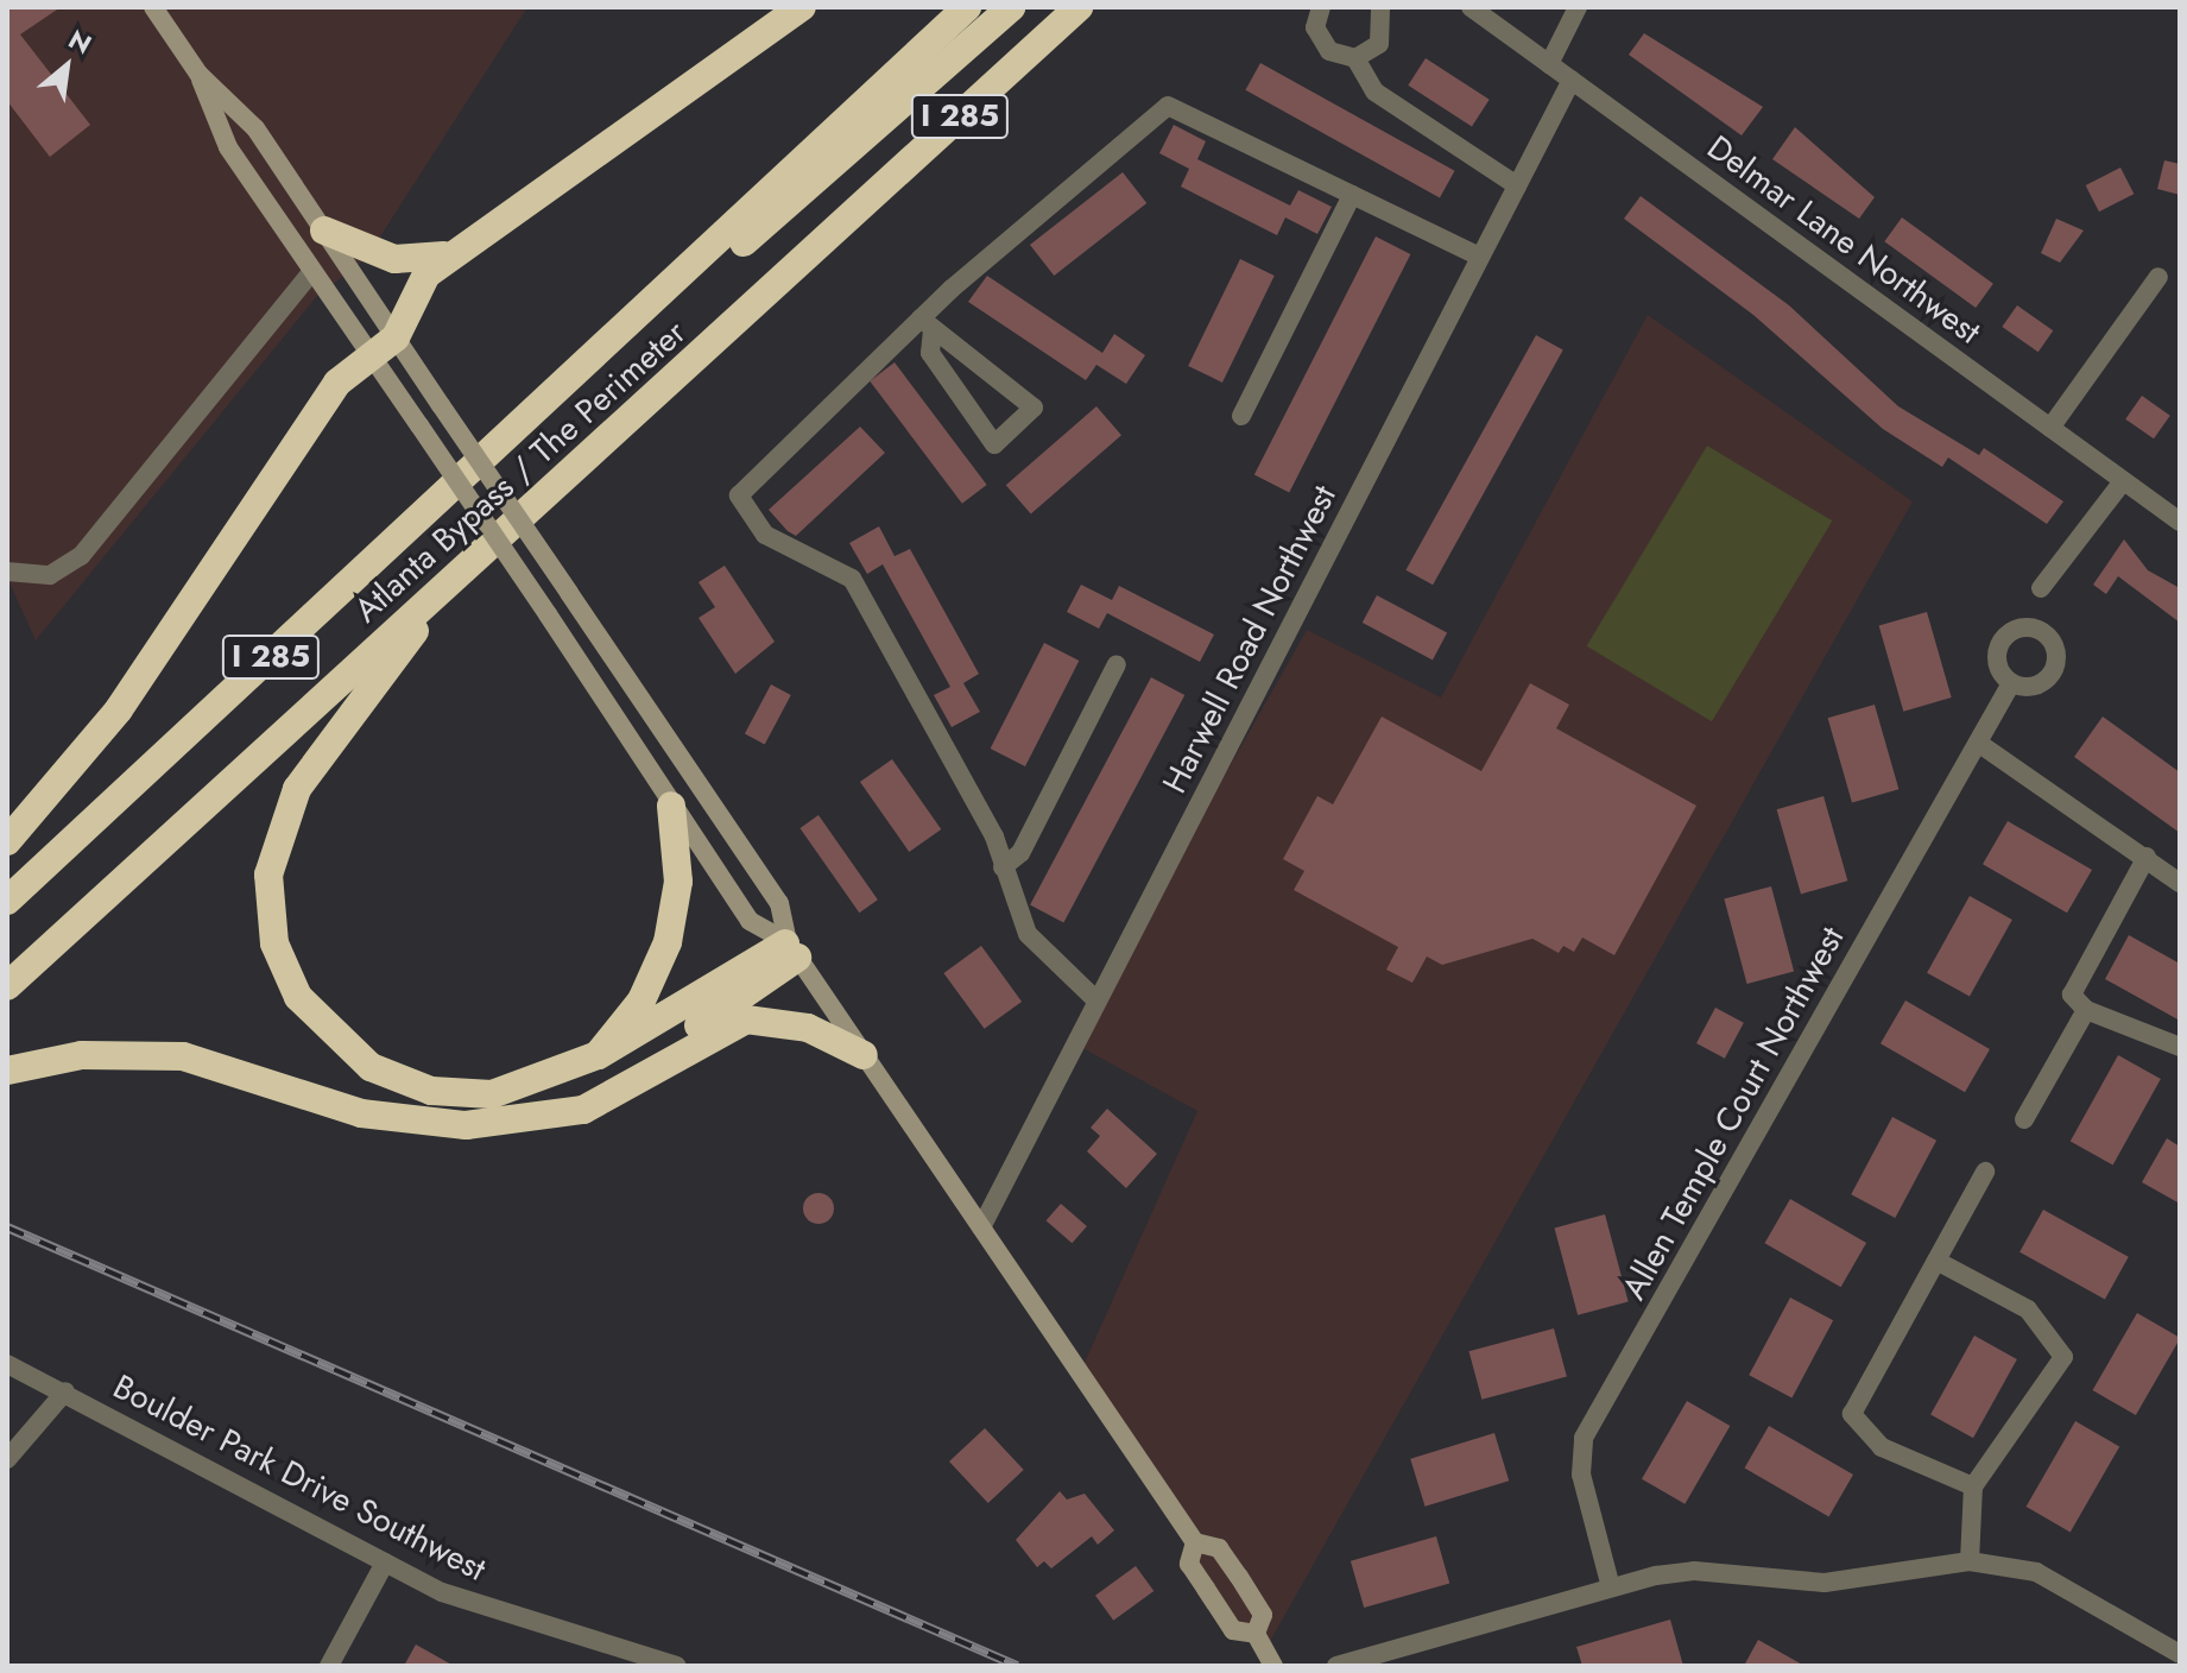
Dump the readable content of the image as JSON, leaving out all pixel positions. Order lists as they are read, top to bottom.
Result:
{
  "streets": {
    "highway": ["I 285", "Atlanta Bypass / The Perimeter"],
    "street": [
      "Delmar Lane Northwest",
      "Harwell Road Northwest",
      "Allen Temple Court Northwest",
      "Boulder Park Drive Southwest"
    ]
  },
  "crossings": [
    ["Delmar Lane Northwest", "Harwell Road Northwest"]
  ],
  "north": "top right"
}
